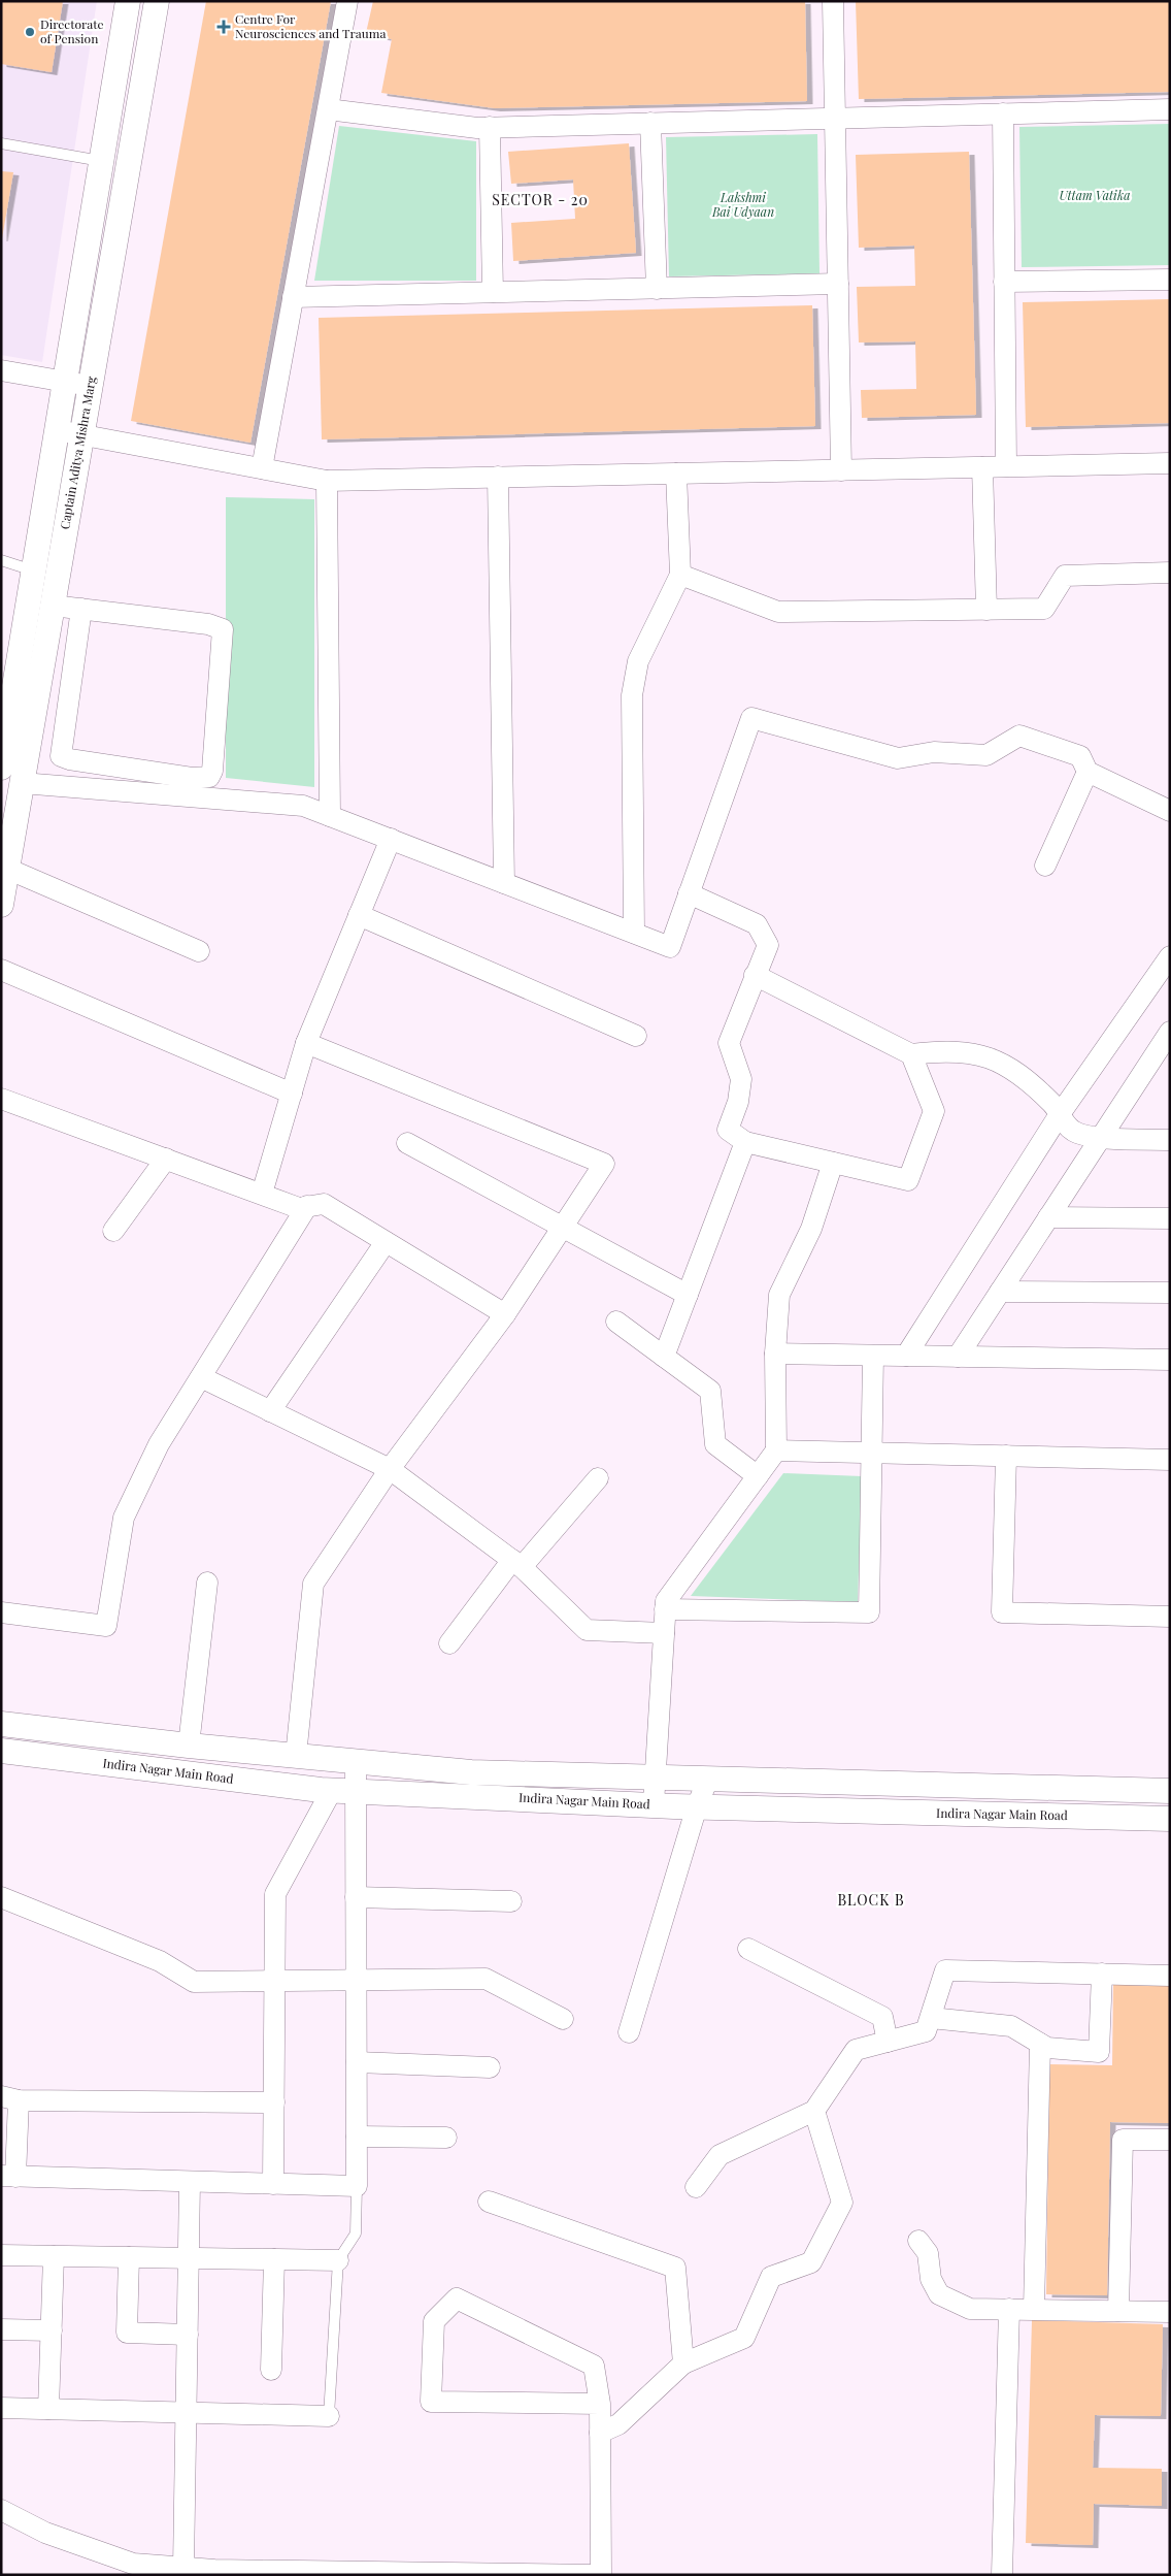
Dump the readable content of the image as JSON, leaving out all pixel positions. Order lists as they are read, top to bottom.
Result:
{
  "streets": {
    "street": ["Captain Aditya Mishra Marg", "Indira Nagar Main Road"]
  },
  "districts": ["SECTOR - 20", "BLOCK B"],
  "parks": ["Uttam Vatika", "Lakshmi Bai Udyaan"],
  "places": {
    "health": ["Centre For Neurosciences and Trauma"],
    "other": ["Directorate of Pension"]
  }
}
